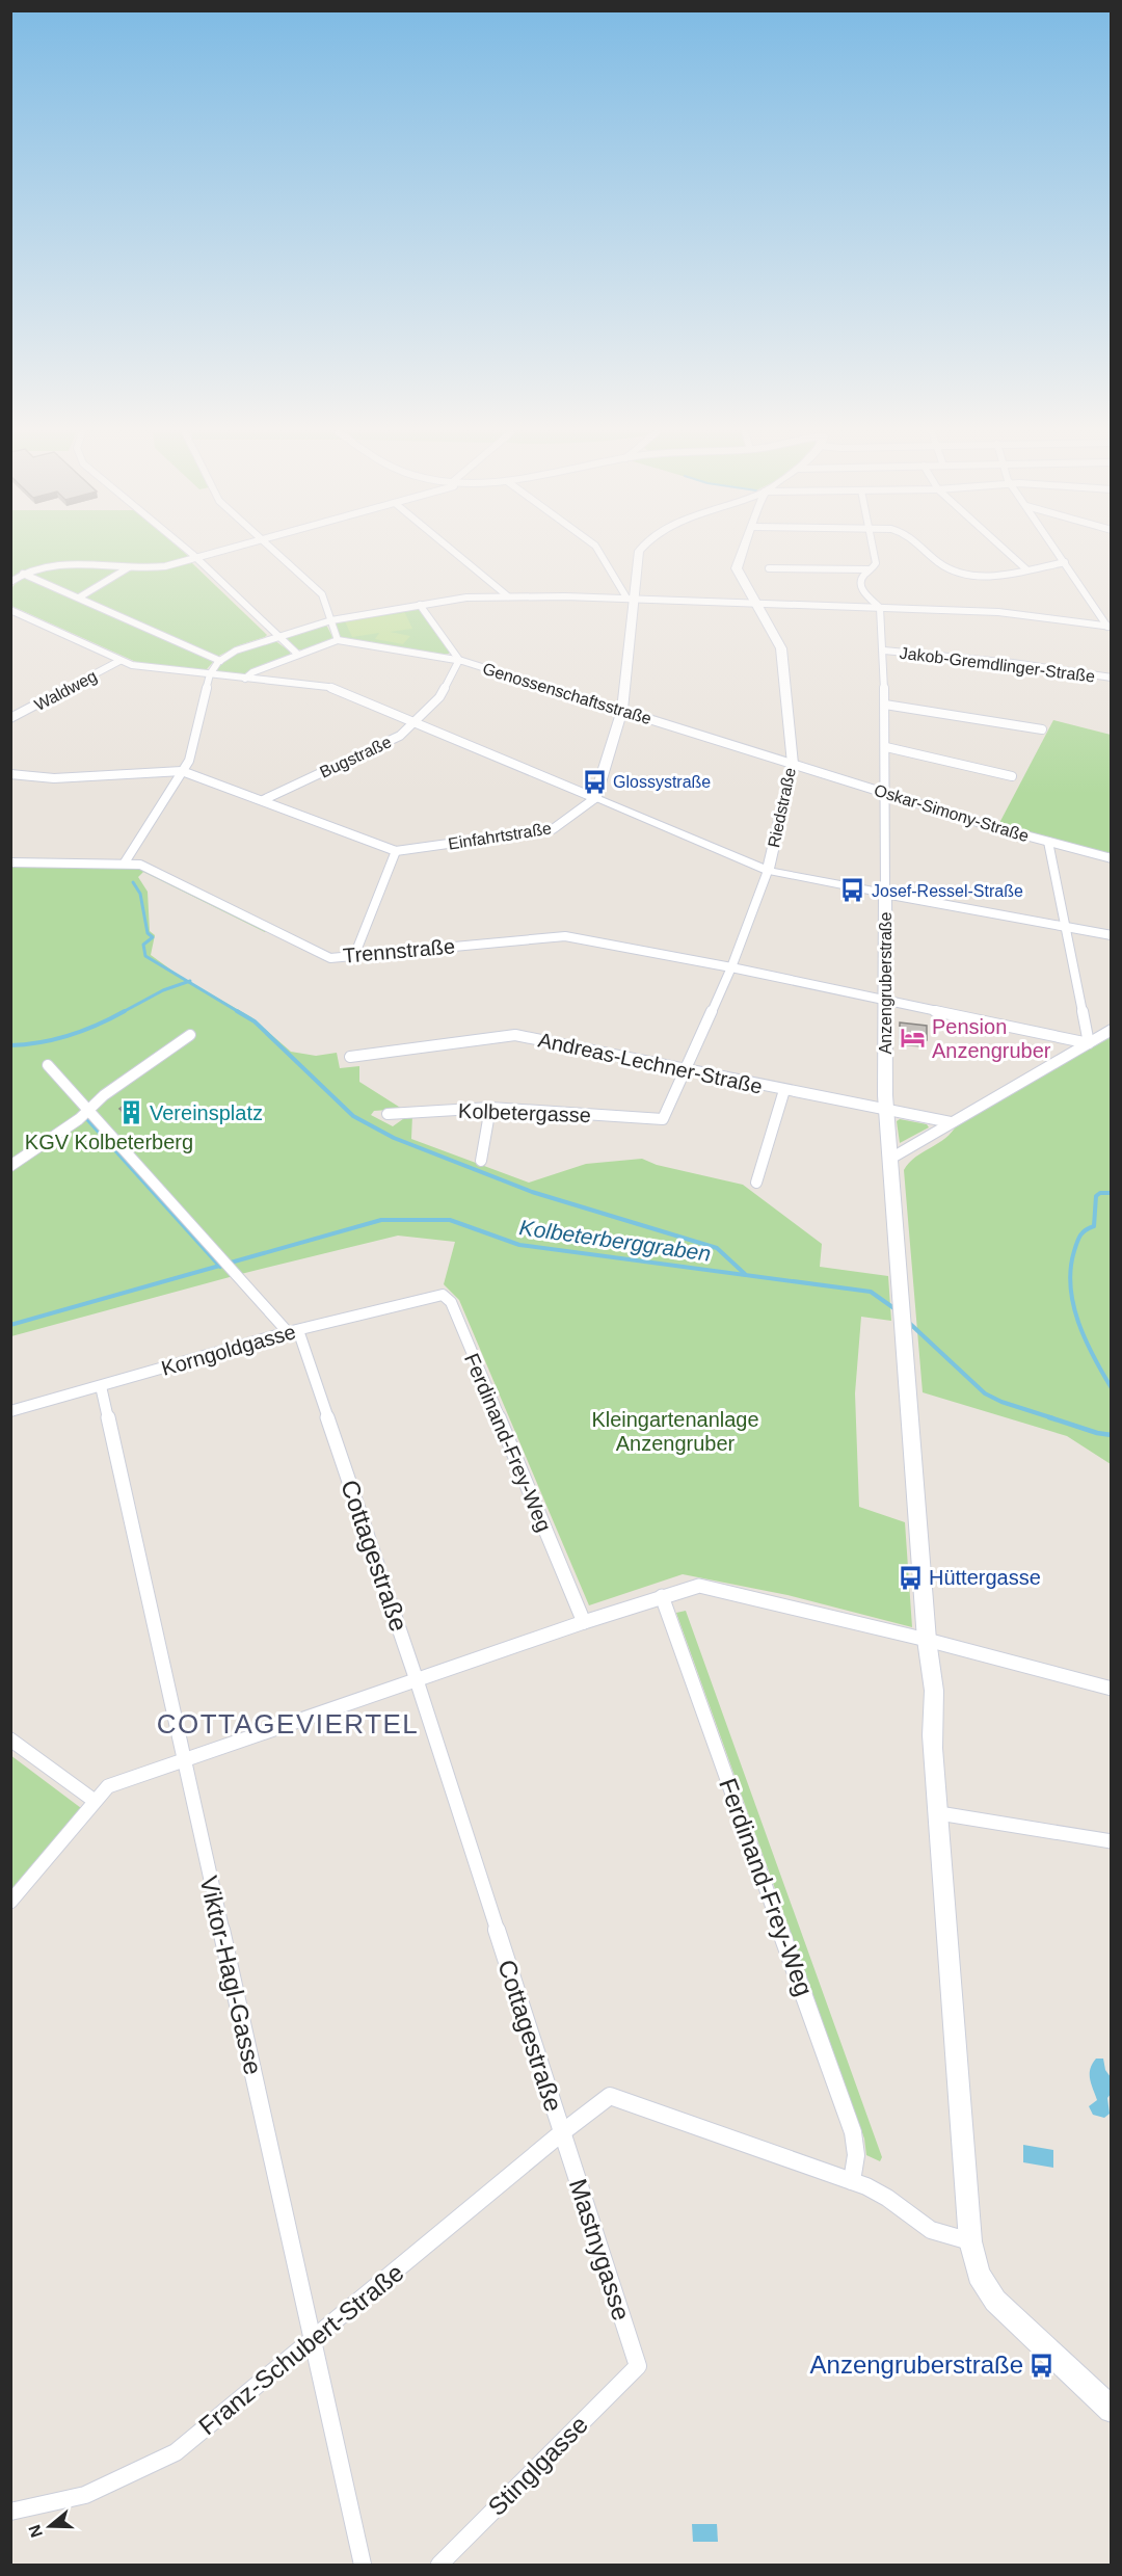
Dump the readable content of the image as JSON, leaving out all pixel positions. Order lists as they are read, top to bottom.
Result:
{
  "streets": {
    "street": [
      "Jakob-Gremdlinger-Straße",
      "Waldweg",
      "Genossenschaftsstraße",
      "Bugstraße",
      "Riedstraße",
      "Oskar-Simony-Straße",
      "Einfahrtstraße",
      "Trennstraße",
      "Anzengruberstraße",
      "Andreas-Lechner-Straße",
      "Kolbetergasse",
      "Korngoldgasse",
      "Ferdinand-Frey-Weg",
      "Cottagestraße",
      "Viktor-Hagl-Gasse",
      "Mastnygasse",
      "Franz-Schubert-Straße",
      "Stinglgasse"
    ]
  },
  "crossings": [
    ["Jakob-Gremdlinger-Straße", "Anzengruberstraße"],
    ["Genossenschaftsstraße", "Bugstraße"],
    ["Genossenschaftsstraße", "Riedstraße"],
    ["Genossenschaftsstraße", "Oskar-Simony-Straße"],
    ["Bugstraße", "Einfahrtstraße"],
    ["Riedstraße", "Oskar-Simony-Straße"],
    ["Riedstraße", "Trennstraße"],
    ["Riedstraße", "Andreas-Lechner-Straße"],
    ["Riedstraße", "Kolbetergasse"],
    ["Oskar-Simony-Straße", "Anzengruberstraße"],
    ["Trennstraße", "Anzengruberstraße"],
    ["Anzengruberstraße", "Andreas-Lechner-Straße"],
    ["Korngoldgasse", "Ferdinand-Frey-Weg"],
    ["Korngoldgasse", "Cottagestraße"],
    ["Korngoldgasse", "Viktor-Hagl-Gasse"],
    ["Ferdinand-Frey-Weg", "Cottagestraße"],
    ["Cottagestraße", "Mastnygasse"],
    ["Cottagestraße", "Franz-Schubert-Straße"],
    ["Viktor-Hagl-Gasse", "Franz-Schubert-Straße"],
    ["Mastnygasse", "Franz-Schubert-Straße"],
    ["Mastnygasse", "Stinglgasse"]
  ],
  "districts": ["COTTAGEVIERTEL"],
  "water": ["Kolbeterberggraben"],
  "parks": ["KGV Kolbeterberg", "Kleingartenanlage Anzengruber"],
  "places": {
    "bus stop": [
      "Glossystraße",
      "Josef-Ressel-Straße",
      "Hüttergasse",
      "Anzengruberstraße"
    ],
    "hotel": ["Pension Anzengruber"],
    "building": ["Vereinsplatz"]
  },
  "north": "left"
}
